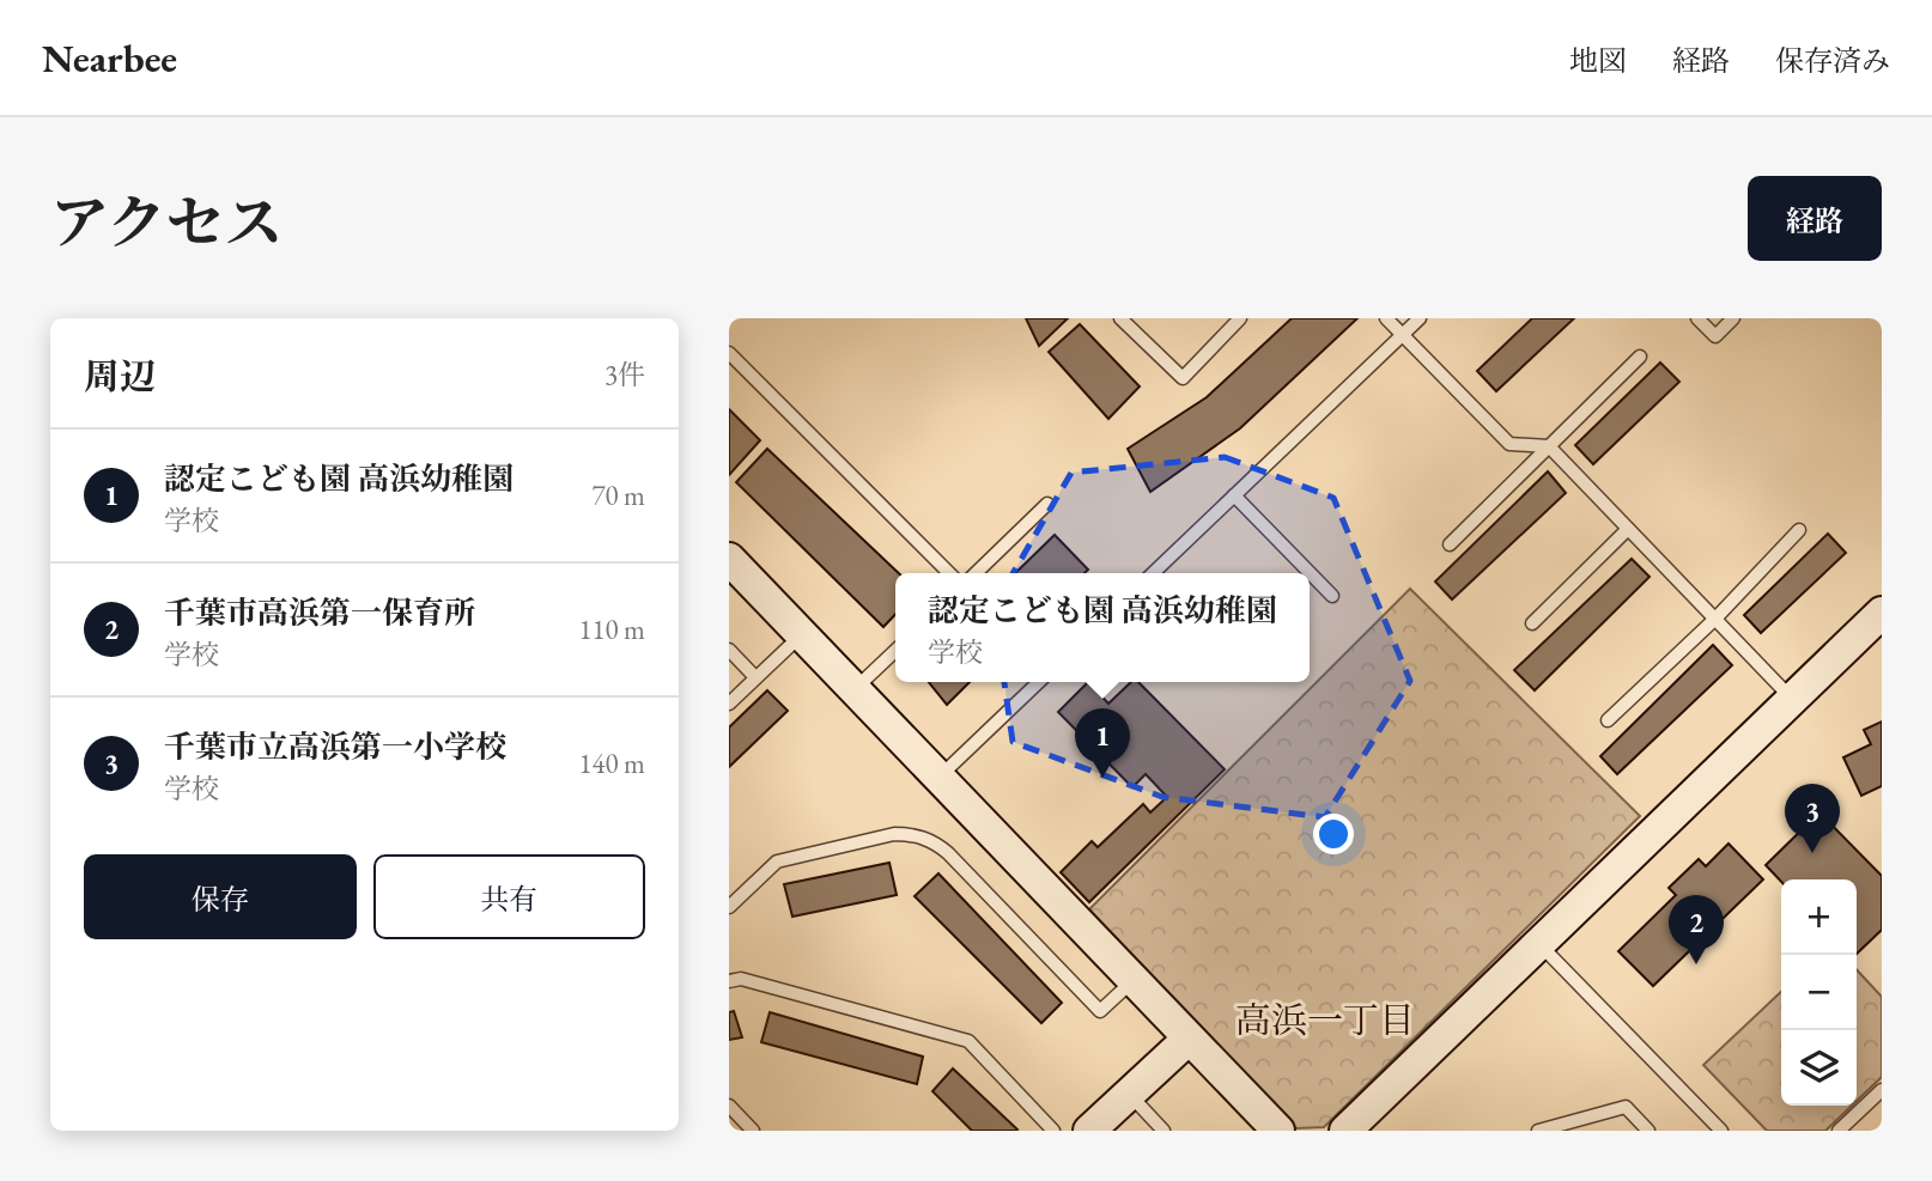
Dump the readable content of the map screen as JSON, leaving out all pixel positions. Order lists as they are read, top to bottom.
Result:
{
  "districts": ["高浜一丁目"],
  "page": {
    "header": "Nearbee",
    "nav": ["地図", "経路", "保存済み"],
    "title": "アクセス",
    "buttons": [
      "経路",
      ["保存", "共有"]
    ],
    "heading": ["周辺", "3件"],
    "list": [
      {
        "mark": "1",
        "name": "認定こども園 高浜幼稚園",
        "note": "学校",
        "value": "70 m"
      },
      {
        "mark": "2",
        "name": "千葉市高浜第一保育所",
        "note": "学校",
        "value": "110 m"
      },
      {
        "mark": "3",
        "name": "千葉市立高浜第一小学校",
        "note": "学校",
        "value": "140 m"
      }
    ],
    "popup": ["認定こども園 高浜幼稚園", "学校"],
    "pins": ["1", "3", "2"],
    "map_buttons": ["+", "−"]
  }
}
